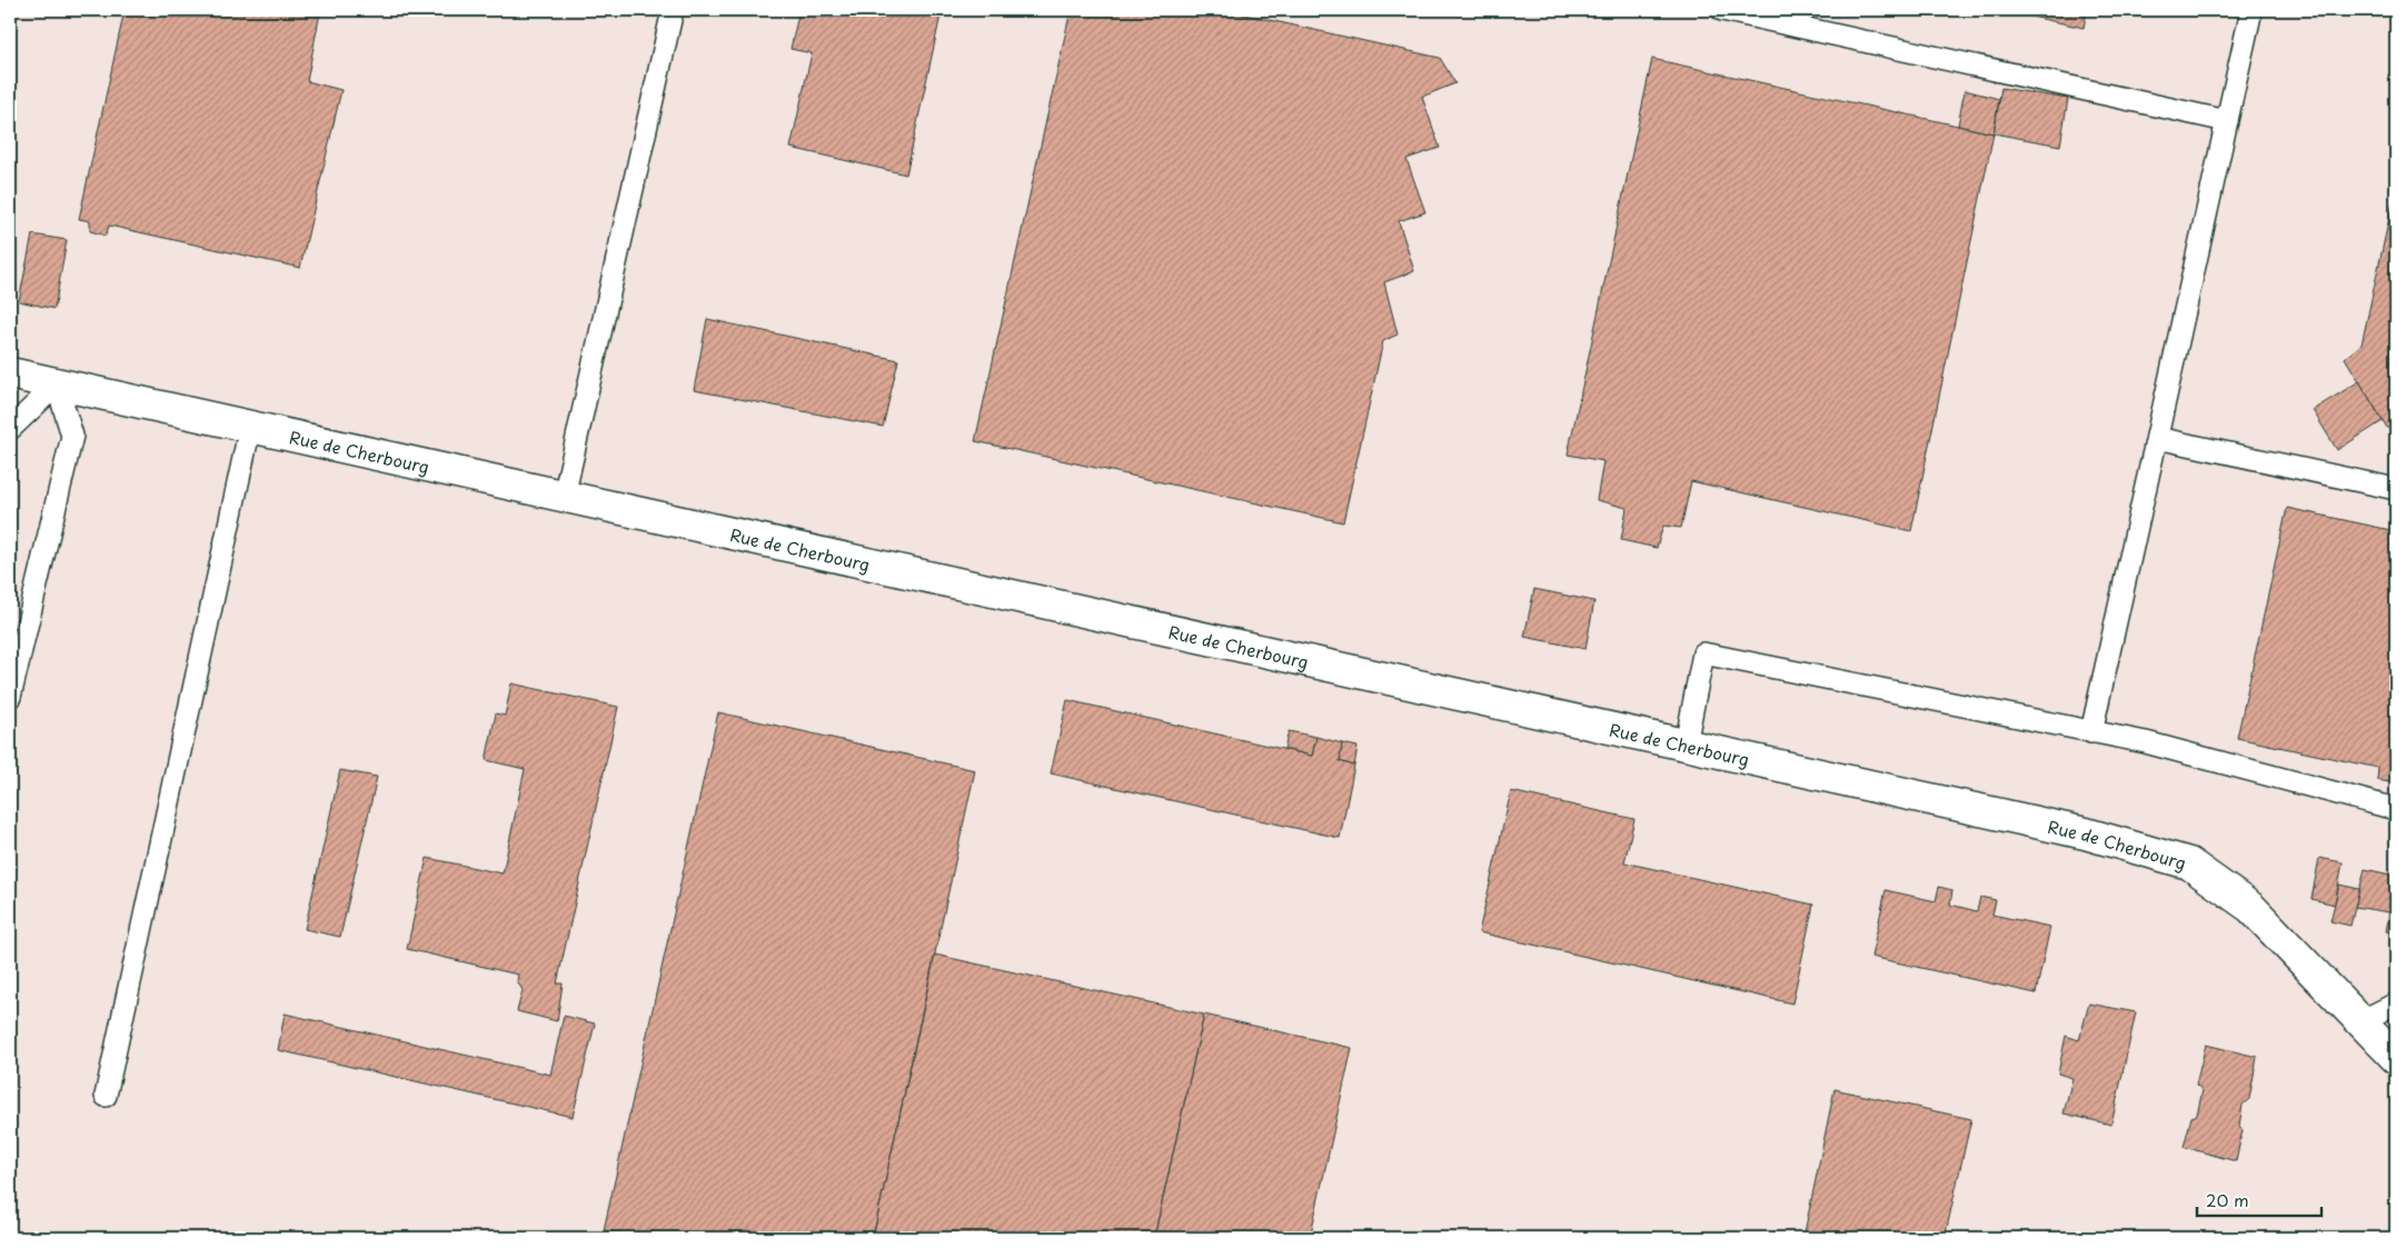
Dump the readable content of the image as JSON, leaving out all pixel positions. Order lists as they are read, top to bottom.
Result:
{
  "streets": {
    "street": ["Rue de Cherbourg"]
  },
  "scale_bar": "20 m"
}
